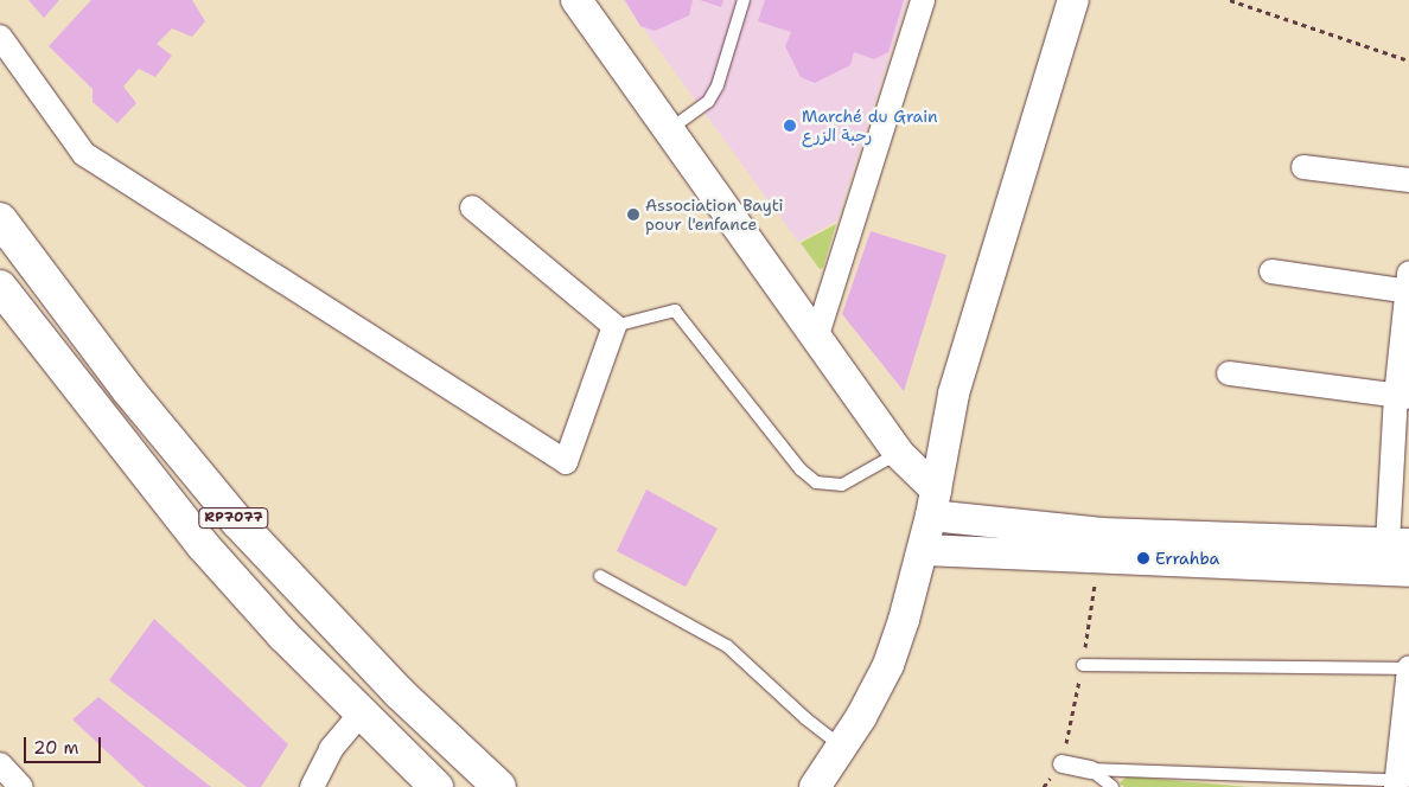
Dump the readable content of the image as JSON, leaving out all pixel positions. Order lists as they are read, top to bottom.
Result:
{
  "streets": {
    "main road": ["RP7077"]
  },
  "places": ["Marché du Grain رحبة الزرع", "Association Bayti pour l'enfance", "Errahba"],
  "scale_bar": "20 m"
}
